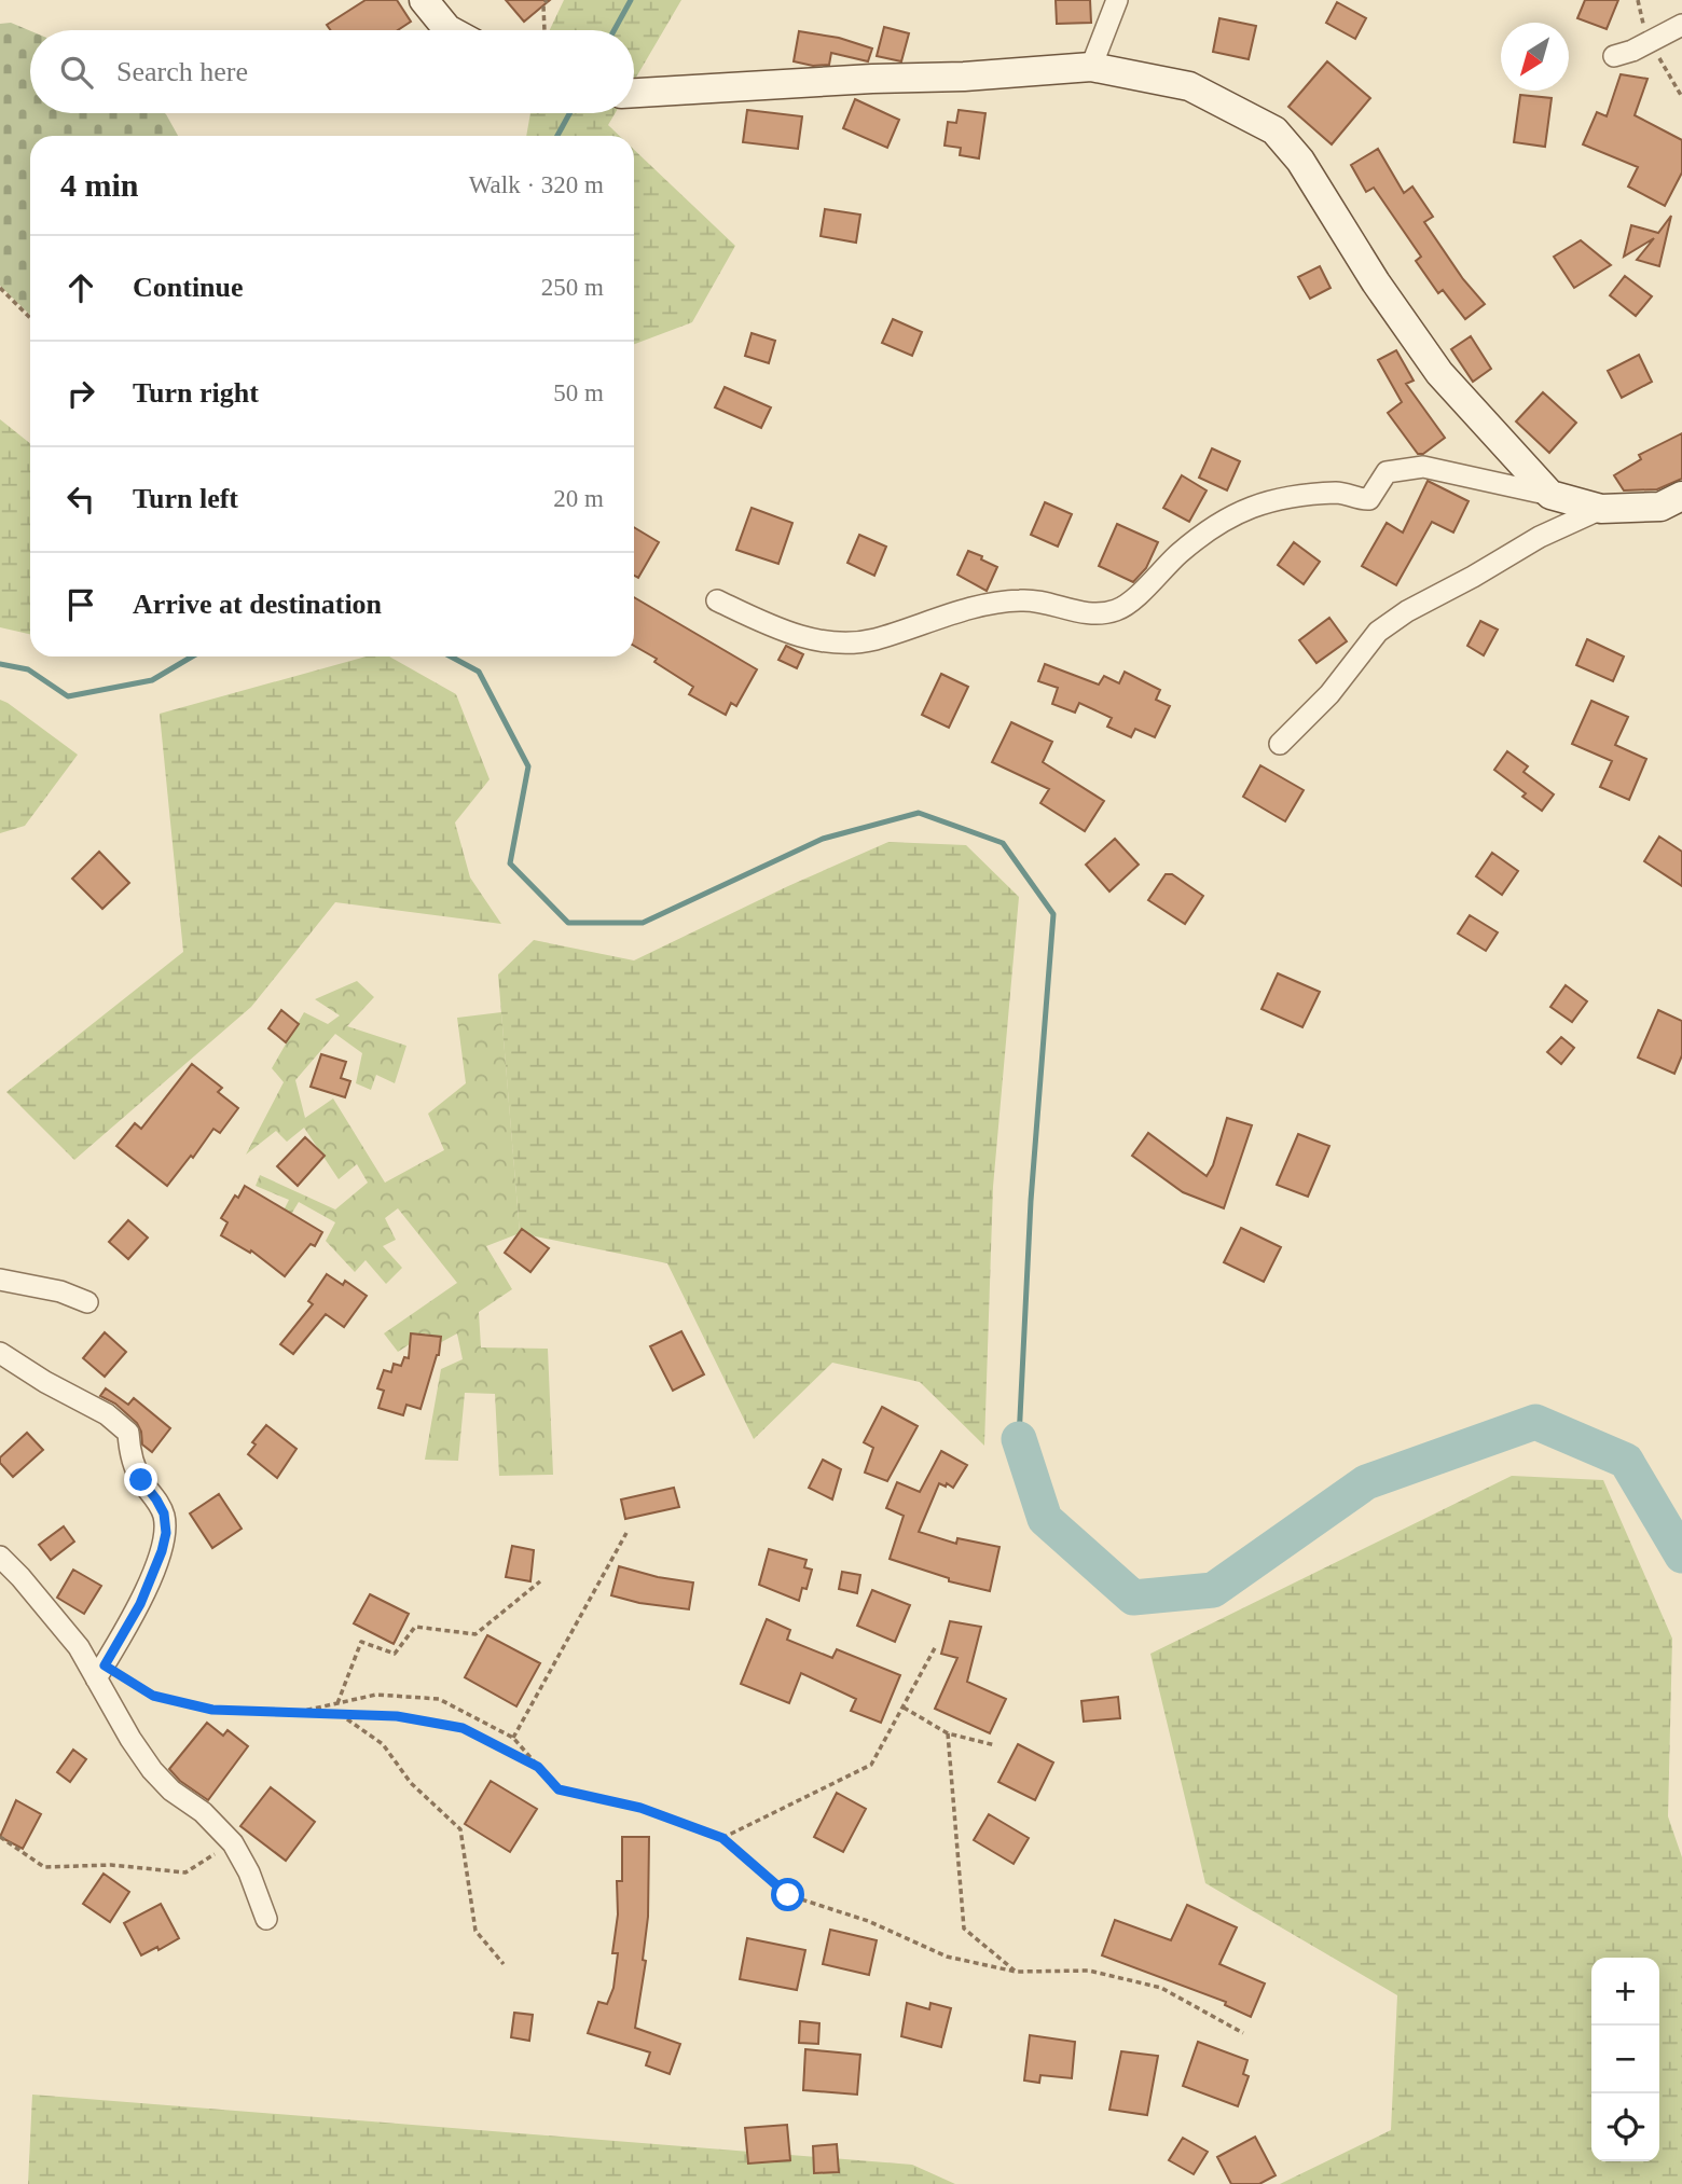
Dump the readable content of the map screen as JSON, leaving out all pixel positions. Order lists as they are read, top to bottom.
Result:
{
  "north": "bottom left",
  "page": {
    "search": "Search here",
    "heading": ["4 min", "Walk · 320 m"],
    "list": [
      ["Continue", "250 m"],
      ["Turn right", "50 m"],
      ["Turn left", "20 m"],
      "Arrive at destination"
    ],
    "map_buttons": ["+", "−"]
  }
}
